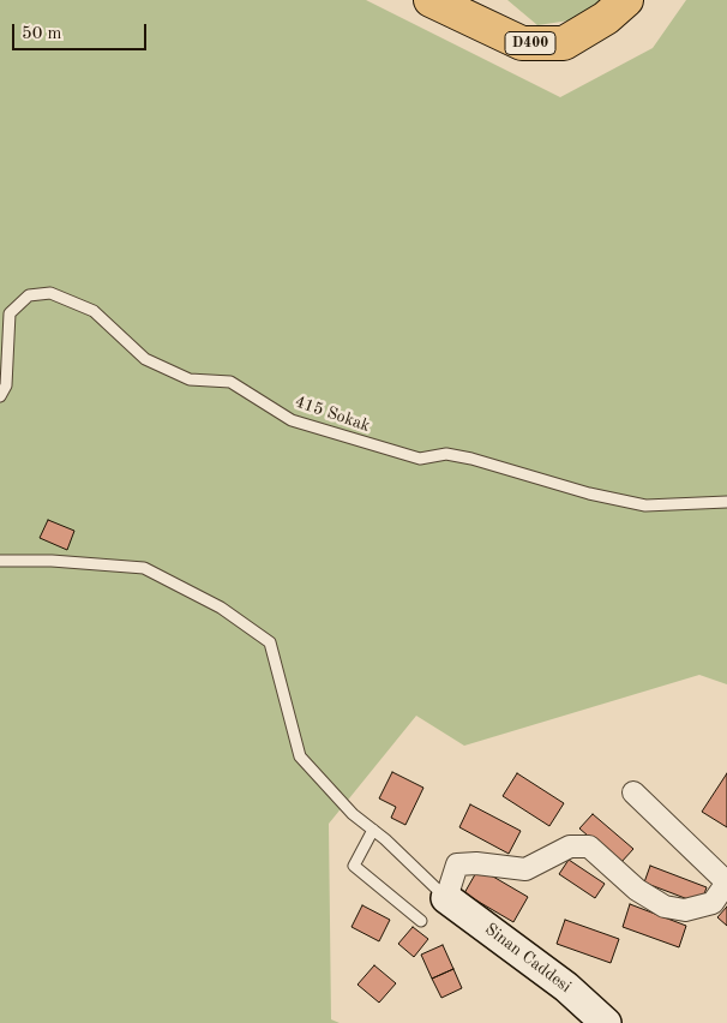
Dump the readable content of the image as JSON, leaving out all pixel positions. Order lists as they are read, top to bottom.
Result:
{
  "streets": {
    "highway": ["D400"],
    "street": ["Sinan Caddesi"],
    "lane": ["415 Sokak"]
  },
  "scale_bar": "50 m"
}
